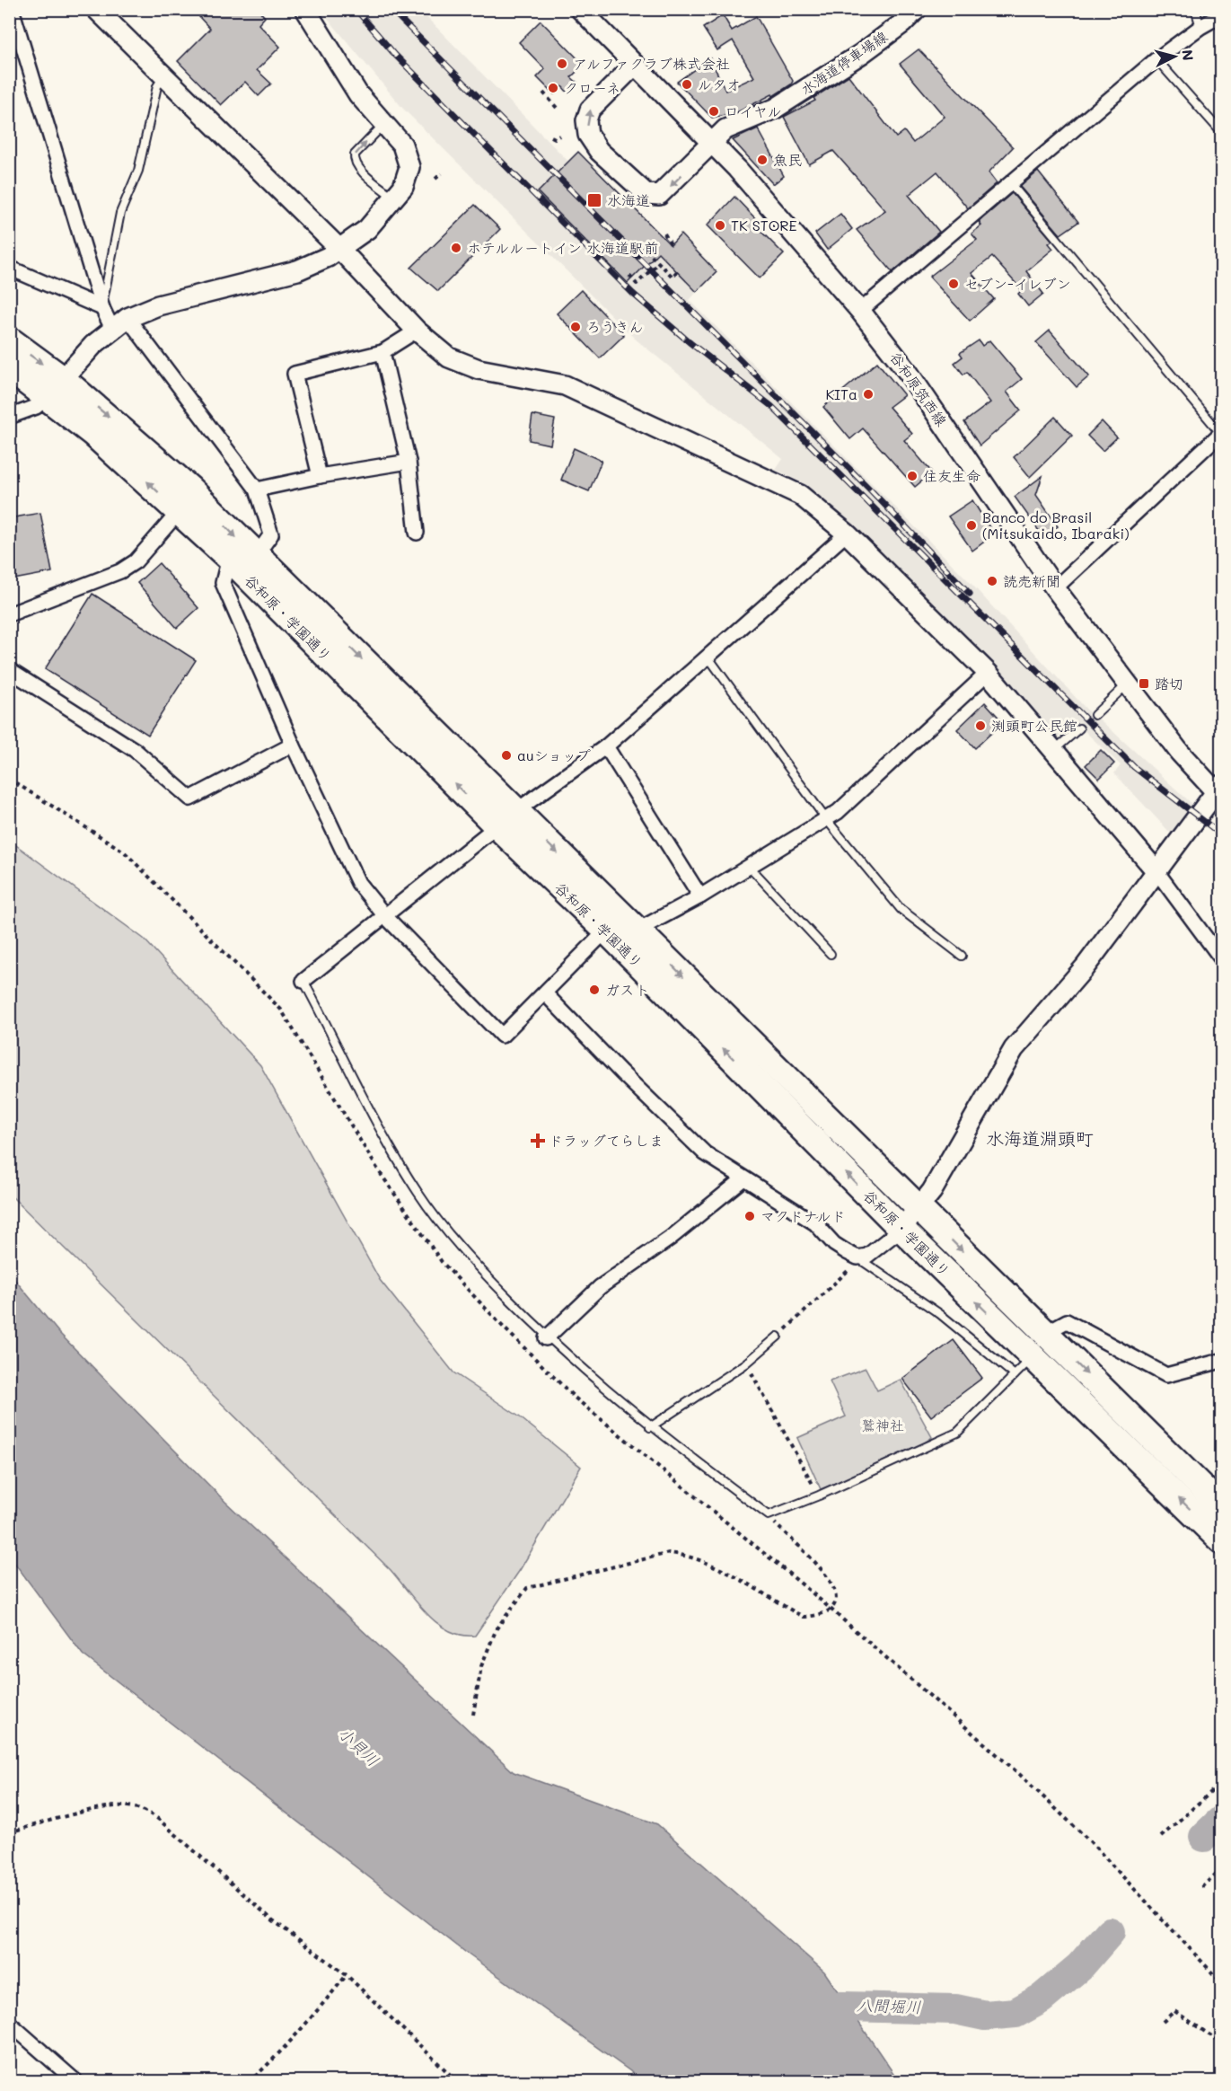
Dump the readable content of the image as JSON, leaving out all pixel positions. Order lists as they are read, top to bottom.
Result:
{
  "streets": {
    "highway": ["谷和原・学園通り"],
    "street": ["水海道停車場線", "谷和原筑西線"]
  },
  "crossings": [
    ["水海道停車場線", "谷和原筑西線"]
  ],
  "districts": ["水海道淵頭町"],
  "water": ["小貝川", "八間堀川"],
  "parks": ["鷲神社"],
  "places": {
    "other": [
      "アルファクラブ株式会社",
      "ルタオ",
      "クローネ",
      "ロイヤル",
      "魚民",
      "TK STORE",
      "ホテルルートイン 水海道駅前",
      "セブン-イレブン",
      "ろうきん",
      "KITa",
      "住友生命",
      "Banco do Brasil (Mitsukaido, Ibaraki)",
      "読売新聞",
      "渕頭町公民館",
      "auショップ",
      "ガスト",
      "マクドナルド"
    ],
    "transit": ["水海道", "踏切"],
    "health": ["ドラッグてらしま"]
  },
  "north": "right"
}
